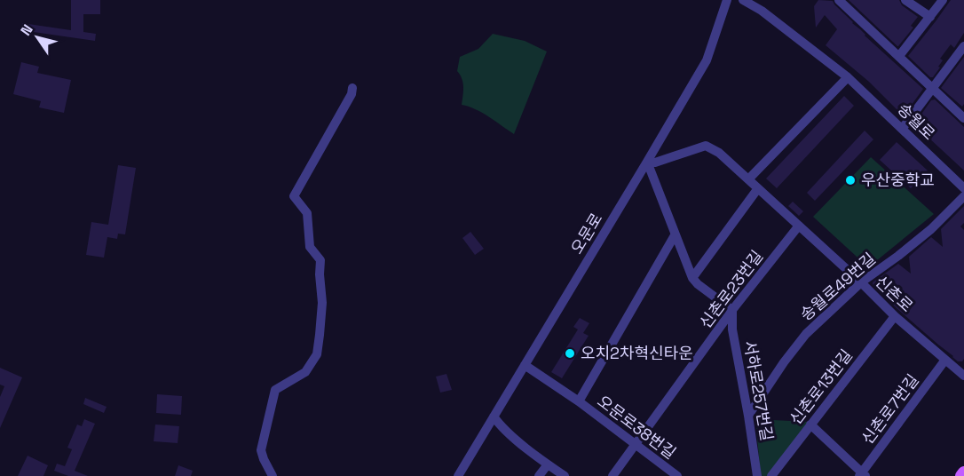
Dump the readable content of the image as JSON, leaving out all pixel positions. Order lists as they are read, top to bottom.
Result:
{
  "streets": {
    "street": [
      "송월로",
      "오문로",
      "송월로49번길",
      "신촌로23번길",
      "신촌로",
      "신촌로13번길",
      "서하로257번길",
      "신촌로7번길",
      "오문로38번길"
    ]
  },
  "crossings": [
    ["오문로", "신촌로"],
    ["오문로", "오문로38번길"],
    ["송월로49번길", "신촌로"],
    ["송월로49번길", "서하로257번길"],
    ["신촌로23번길", "신촌로"],
    ["신촌로23번길", "서하로257번길"],
    ["신촌로23번길", "오문로38번길"],
    ["신촌로", "신촌로13번길"],
    ["신촌로", "신촌로7번길"]
  ],
  "places": ["우산중학교", "오치2차혁신타운"],
  "north": "top left"
}
